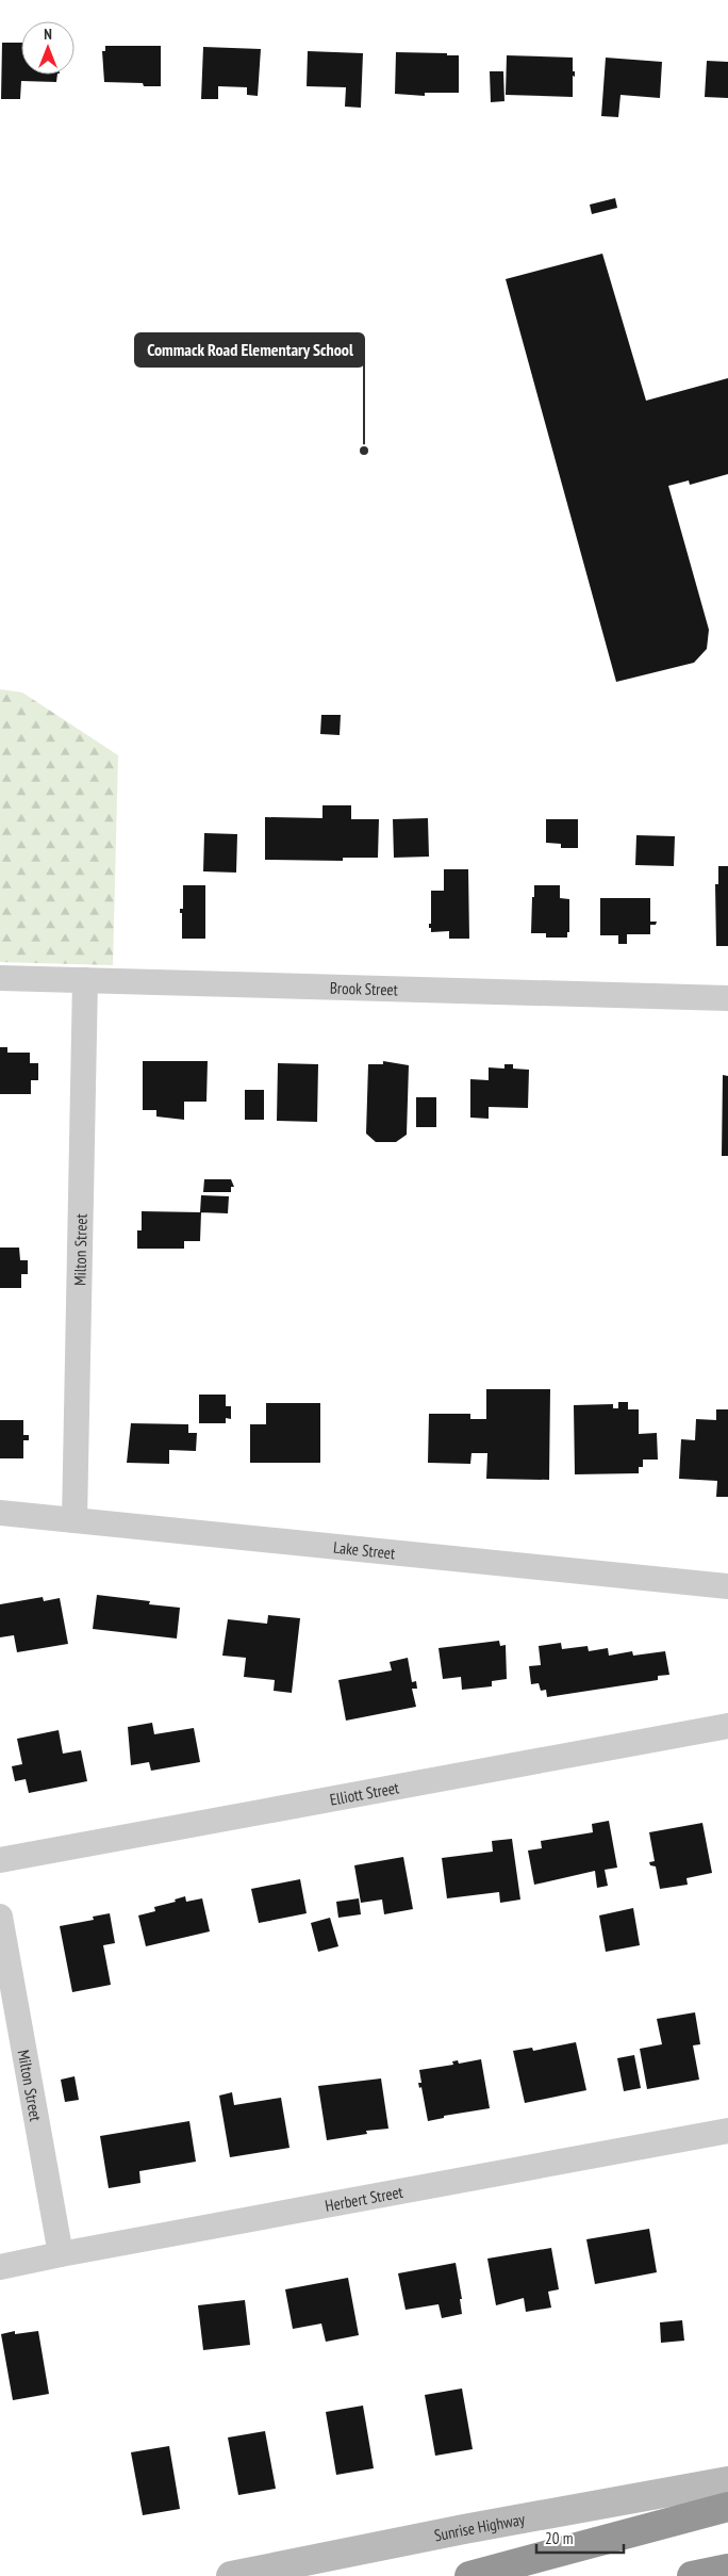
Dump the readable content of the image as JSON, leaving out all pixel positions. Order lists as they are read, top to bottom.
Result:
{
  "streets": {
    "main road": ["Sunrise Highway"],
    "street": [
      "Brook Street",
      "Milton Street",
      "Lake Street",
      "Elliott Street",
      "Herbert Street"
    ]
  },
  "crossings": [
    ["Brook Street", "Milton Street"],
    ["Milton Street", "Lake Street"],
    ["Milton Street", "Herbert Street"]
  ],
  "places": ["Commack Road Elementary School"],
  "scale_bar": "20 m",
  "north": "top"
}
